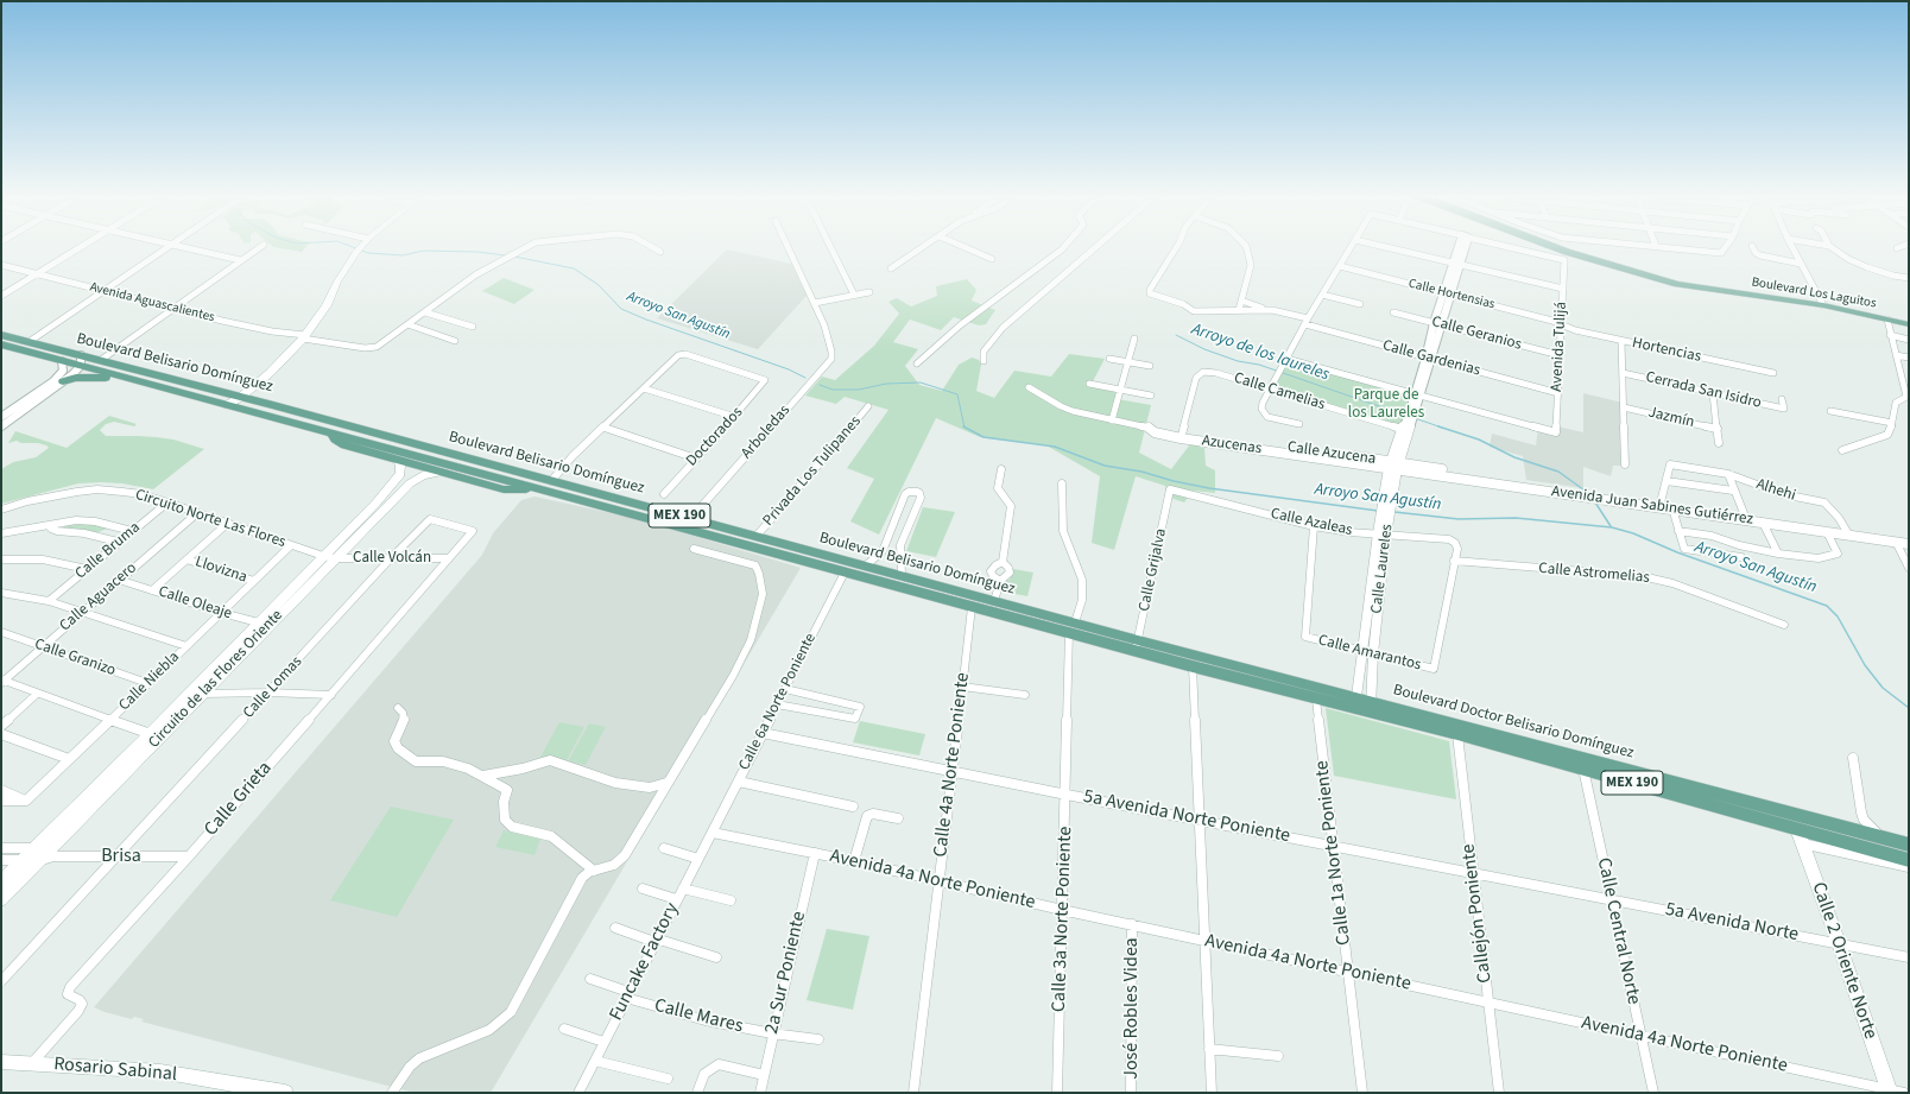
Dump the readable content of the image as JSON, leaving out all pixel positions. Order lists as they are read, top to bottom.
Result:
{
  "streets": {
    "main road": [
      "Boulevard Los Laguitos",
      "Boulevard Belisario Domínguez",
      "MEX 190",
      "Circuito de las Flores Oriente",
      "Boulevard Doctor Belisario Domínguez",
      "Calle 2 Oriente Norte",
      "Rosario Sabinal"
    ],
    "street": [
      "Calle Hortensias",
      "Avenida Aguascalientes",
      "Calle Geranios",
      "Avenida Tulijá",
      "Hortencias",
      "Calle Gardenias",
      "Cerrada San Isidro",
      "Calle Camelias",
      "Jazmín",
      "Arboledas",
      "Doctorados",
      "Azucenas",
      "Privada Los Tulipanes",
      "Alhehi",
      "Avenida Juan Sabines Gutiérrez",
      "Circuito Norte Las Flores",
      "Calle Azaleas",
      "Calle Bruma",
      "Calle Volcán",
      "Calle Laureles",
      "Llovizna",
      "Calle Grijalva",
      "Calle Astromelias",
      "Calle Aguacero",
      "Calle Oleaje",
      "Calle Amarantos",
      "Calle Granizo",
      "Calle Niebla",
      "Calle Lomas",
      "Calle 6a Norte Poniente",
      "Calle 4a Norte Poniente",
      "Calle Grieta",
      "5a Avenida Norte Poniente",
      "Calle 1a Norte Poniente",
      "Brisa",
      "Avenida 4a Norte Poniente",
      "Callejón Poniente",
      "Calle 3a Norte Poniente",
      "5a Avenida Norte",
      "Calle Central Norte",
      "Funcake Factory",
      "2a Sur Poniente",
      "José Robles Videa",
      "Calle Mares"
    ]
  },
  "crossings": [
    ["Calle Hortensias", "Avenida Tulijá"],
    ["Calle Hortensias", "Hortencias"],
    ["Calle Hortensias", "Calle Laureles"],
    ["Calle Geranios", "Avenida Tulijá"],
    ["Calle Geranios", "Calle Laureles"],
    ["Avenida Tulijá", "Hortencias"],
    ["Avenida Tulijá", "Calle Gardenias"],
    ["Avenida Tulijá", "Calle Laureles"],
    ["Calle Gardenias", "Calle Laureles"],
    ["Boulevard Belisario Domínguez", "Arboledas"],
    ["Boulevard Belisario Domínguez", "Privada Los Tulipanes"],
    ["Boulevard Belisario Domínguez", "Calle Laureles"],
    ["Boulevard Belisario Domínguez", "Calle Grijalva"],
    ["Boulevard Belisario Domínguez", "Calle 6a Norte Poniente"],
    ["Boulevard Belisario Domínguez", "Boulevard Doctor Belisario Domínguez"],
    ["Boulevard Belisario Domínguez", "Calle 4a Norte Poniente"],
    ["Boulevard Belisario Domínguez", "Calle 1a Norte Poniente"],
    ["Boulevard Belisario Domínguez", "Calle 3a Norte Poniente"],
    ["Calle Camelias", "Azucenas"],
    ["Calle Camelias", "Calle Laureles"],
    ["Azucenas", "Avenida Juan Sabines Gutiérrez"],
    ["Azucenas", "Calle Laureles"],
    ["Alhehi", "Avenida Juan Sabines Gutiérrez"],
    ["Avenida Juan Sabines Gutiérrez", "Calle Laureles"],
    ["Circuito Norte Las Flores", "Calle Bruma"],
    ["Circuito Norte Las Flores", "Calle Volcán"],
    ["Circuito Norte Las Flores", "Calle Aguacero"],
    ["Circuito Norte Las Flores", "Circuito de las Flores Oriente"],
    ["Circuito Norte Las Flores", "Calle Niebla"],
    ["Calle Azaleas", "Calle Laureles"],
    ["Calle Azaleas", "Calle Grijalva"],
    ["Calle Azaleas", "Calle Astromelias"],
    ["Calle Azaleas", "Calle Amarantos"],
    ["Calle Volcán", "Circuito de las Flores Oriente"],
    ["Calle Volcán", "Calle Lomas"],
    ["Calle Volcán", "Calle Grieta"],
    ["Calle Laureles", "Calle Amarantos"],
    ["Calle Laureles", "Boulevard Doctor Belisario Domínguez"],
    ["Llovizna", "Calle Niebla"],
    ["Calle Astromelias", "Calle Amarantos"],
    ["Calle Aguacero", "Calle Oleaje"],
    ["Calle Aguacero", "Calle Granizo"],
    ["Calle Oleaje", "Circuito de las Flores Oriente"],
    ["Calle Oleaje", "Calle Niebla"],
    ["Calle Granizo", "Calle Niebla"],
    ["Calle Lomas", "Calle Grieta"],
    ["Calle Lomas", "Brisa"],
    ["Calle 6a Norte Poniente", "5a Avenida Norte Poniente"],
    ["Calle 6a Norte Poniente", "Avenida 4a Norte Poniente"],
    ["Calle 6a Norte Poniente", "Funcake Factory"],
    ["Boulevard Doctor Belisario Domínguez", "Callejón Poniente"],
    ["Boulevard Doctor Belisario Domínguez", "Calle Central Norte"],
    ["Boulevard Doctor Belisario Domínguez", "Calle 2 Oriente Norte"],
    ["Calle 4a Norte Poniente", "5a Avenida Norte Poniente"],
    ["Calle 4a Norte Poniente", "Avenida 4a Norte Poniente"],
    ["Calle Grieta", "Brisa"],
    ["Calle Grieta", "Rosario Sabinal"],
    ["5a Avenida Norte Poniente", "Calle 1a Norte Poniente"],
    ["5a Avenida Norte Poniente", "Callejón Poniente"],
    ["5a Avenida Norte Poniente", "Calle 3a Norte Poniente"],
    ["5a Avenida Norte Poniente", "5a Avenida Norte"],
    ["5a Avenida Norte Poniente", "Calle Central Norte"],
    ["Calle 1a Norte Poniente", "Avenida 4a Norte Poniente"],
    ["Avenida 4a Norte Poniente", "Callejón Poniente"],
    ["Avenida 4a Norte Poniente", "Calle 3a Norte Poniente"],
    ["Avenida 4a Norte Poniente", "Calle Central Norte"],
    ["Avenida 4a Norte Poniente", "Calle 2 Oriente Norte"],
    ["Avenida 4a Norte Poniente", "Funcake Factory"],
    ["Avenida 4a Norte Poniente", "2a Sur Poniente"],
    ["Avenida 4a Norte Poniente", "José Robles Videa"],
    ["5a Avenida Norte", "Calle Central Norte"],
    ["5a Avenida Norte", "Calle 2 Oriente Norte"],
    ["Funcake Factory", "Calle Mares"],
    ["2a Sur Poniente", "Calle Mares"]
  ],
  "water": ["Arroyo San Agustín", "Arroyo de los laureles"],
  "parks": ["Parque de los Laureles"]
}
